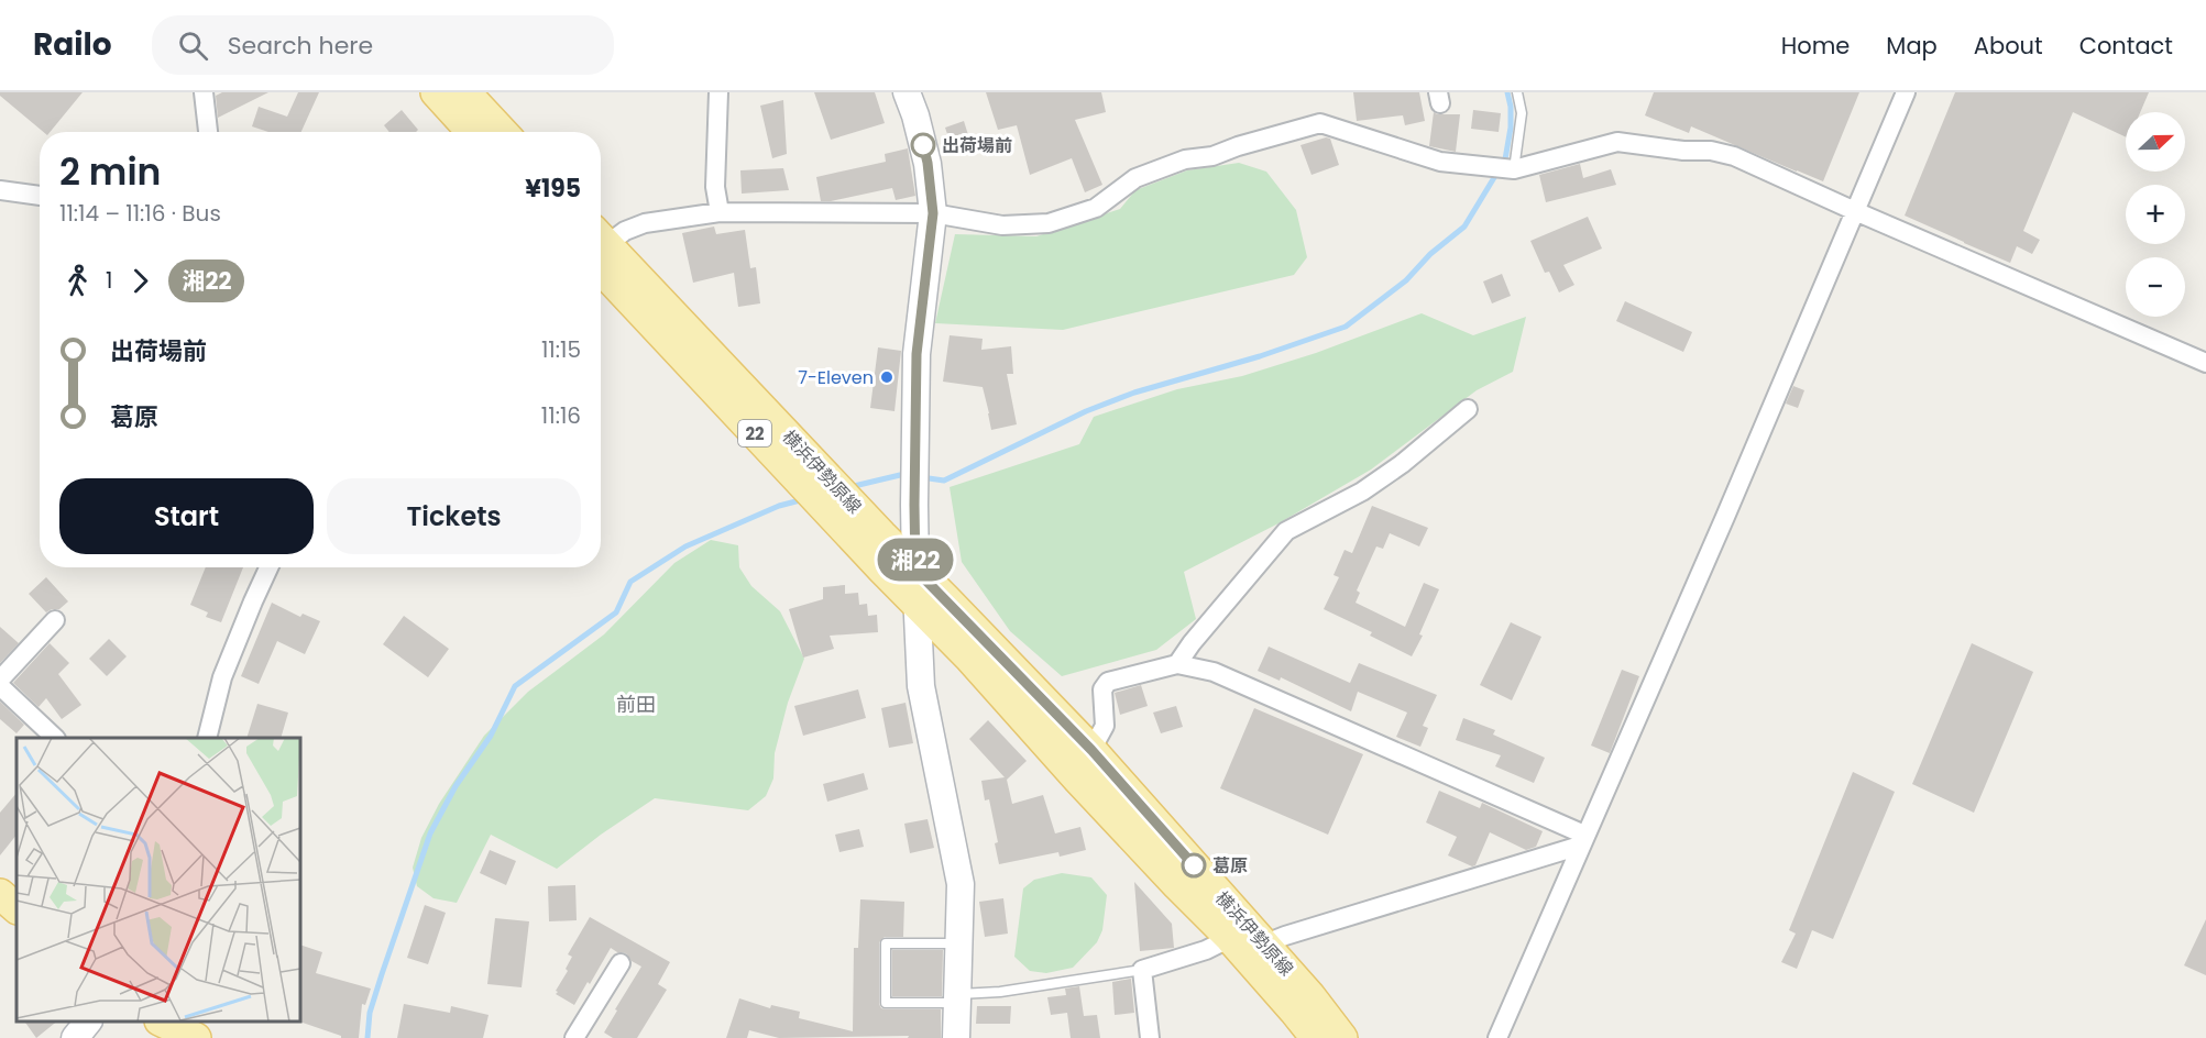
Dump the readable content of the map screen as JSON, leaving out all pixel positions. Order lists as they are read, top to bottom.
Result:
{
  "streets": {
    "main road": ["22", "横浜伊勢原線"]
  },
  "districts": ["前田"],
  "places": ["出荷場前", "7-Eleven", "葛原"],
  "lines": ["bus line 湘22"],
  "north": "right",
  "page": {
    "header": "Railo",
    "search": "Search here",
    "nav": [
      "Home",
      "Map",
      "About",
      "Contact"
    ],
    "on_map": "湘22",
    "map_buttons": ["+", "−"],
    "heading": ["2 min", "11:14 – 11:16 · Bus", "¥195"],
    "legs": ["1", "湘22"],
    "list": [
      {
        "name": "出荷場前",
        "value": "11:15"
      },
      {
        "name": "葛原",
        "value": "11:16"
      }
    ],
    "buttons": ["Start", "Tickets"]
  }
}
